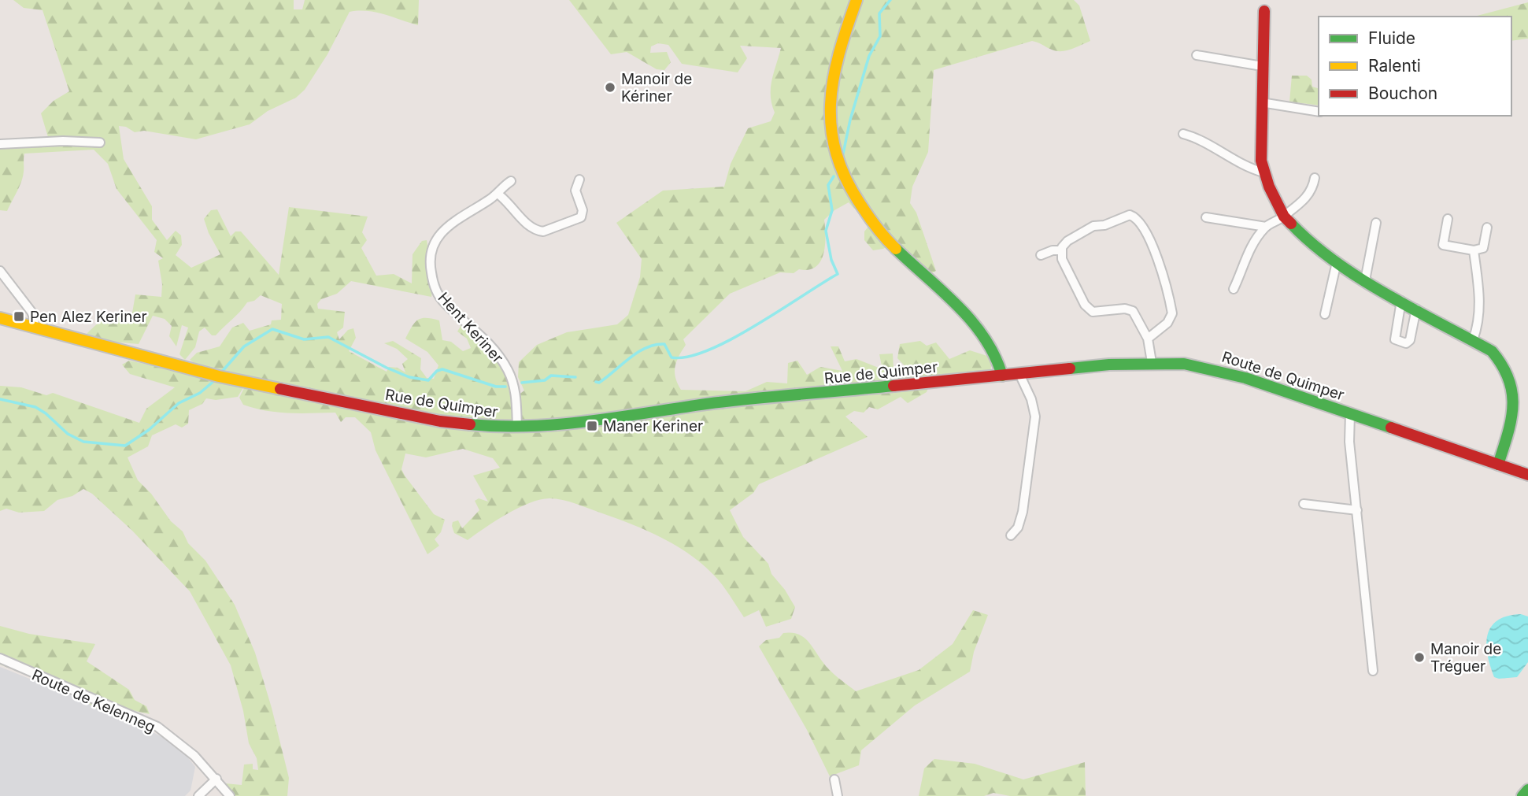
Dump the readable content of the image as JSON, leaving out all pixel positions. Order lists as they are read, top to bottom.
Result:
{
  "streets": {
    "main road": ["Rue de Quimper", "Route de Quimper"],
    "street": ["Hent Keriner", "Route de Kelenneg"]
  },
  "crossings": [
    ["Hent Keriner", "Rue de Quimper"],
    ["Rue de Quimper", "Route de Quimper"]
  ],
  "places": {
    "other": ["Manoir de Kériner", "Manoir de Tréguer"],
    "transit": ["Pen Alez Keriner", "Maner Keriner"]
  },
  "legend": ["Fluide", "Ralenti", "Bouchon"]
}
